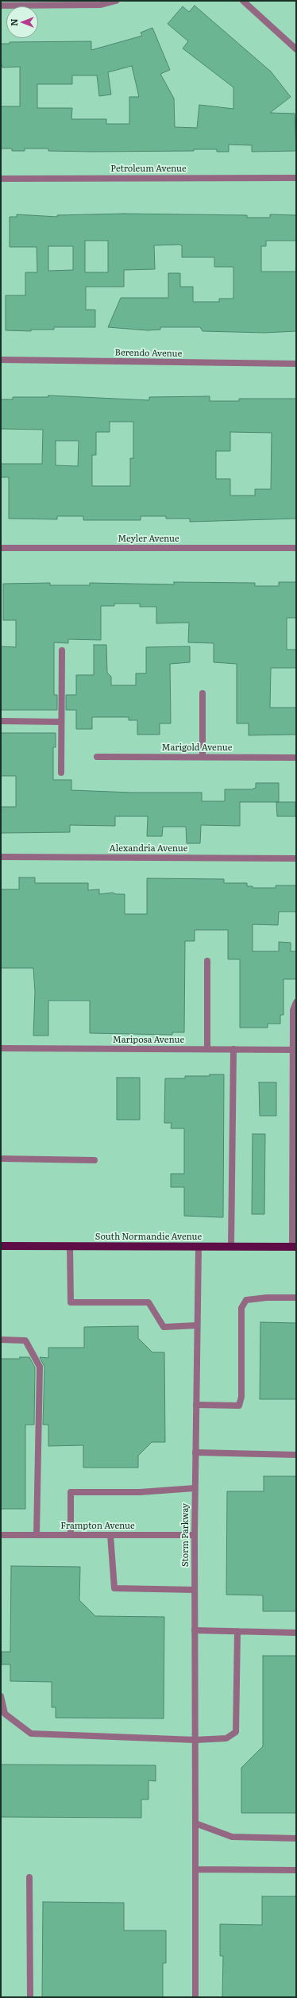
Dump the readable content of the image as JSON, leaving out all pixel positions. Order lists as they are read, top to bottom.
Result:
{
  "streets": {
    "main road": ["South Normandie Avenue"],
    "street": [
      "Petroleum Avenue",
      "Berendo Avenue",
      "Meyler Avenue",
      "Marigold Avenue",
      "Alexandria Avenue",
      "Mariposa Avenue",
      "Frampton Avenue",
      "Storm Parkway"
    ]
  },
  "crossings": [
    ["South Normandie Avenue", "Storm Parkway"],
    ["Frampton Avenue", "Storm Parkway"]
  ],
  "north": "left"
}
